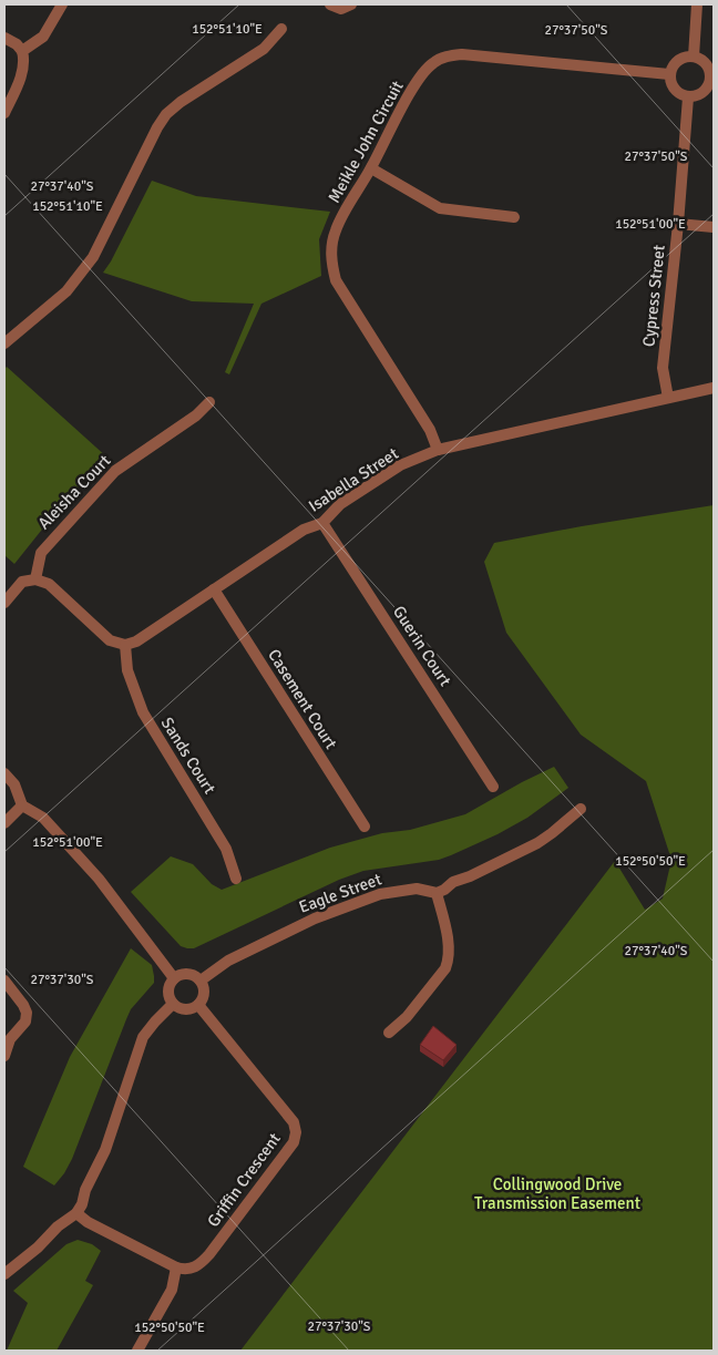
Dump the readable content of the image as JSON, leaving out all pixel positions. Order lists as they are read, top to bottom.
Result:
{
  "streets": {
    "street": [
      "Meikle John Circuit",
      "Cypress Street",
      "Isabella Street",
      "Aleisha Court",
      "Guerin Court",
      "Casement Court",
      "Sands Court",
      "Eagle Street",
      "Griffin Crescent"
    ]
  },
  "crossings": [
    ["Meikle John Circuit", "Cypress Street"],
    ["Meikle John Circuit", "Isabella Street"],
    ["Cypress Street", "Isabella Street"],
    ["Isabella Street", "Guerin Court"],
    ["Isabella Street", "Casement Court"],
    ["Isabella Street", "Sands Court"],
    ["Eagle Street", "Griffin Crescent"]
  ],
  "parks": ["Collingwood Drive Transmission Easement"],
  "coordinates": [
    "152°51'10\"E",
    "27°37'50\"S",
    "27°37'40\"S",
    "152°51'00\"E",
    "152°50'50\"E",
    "27°37'30\"S"
  ]
}
